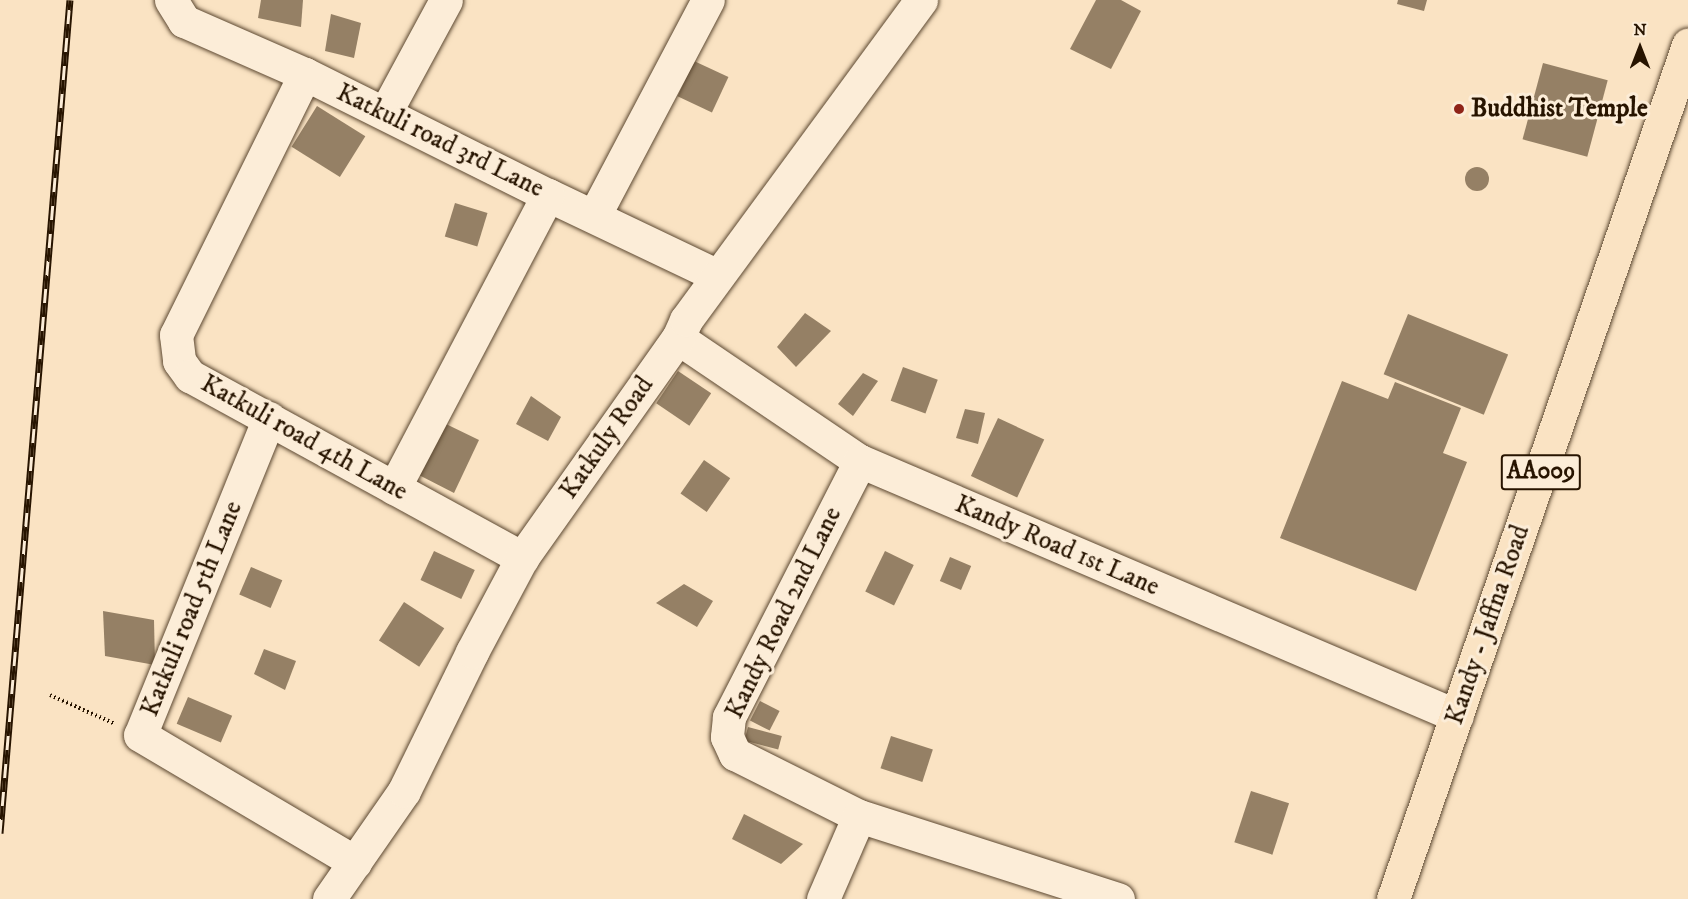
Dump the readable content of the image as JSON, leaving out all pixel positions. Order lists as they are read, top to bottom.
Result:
{
  "streets": {
    "highway": ["AA009", "Kandy - Jaffna Road"],
    "street": [
      "Katkuli road 3rd Lane",
      "Katkuli road 4th Lane",
      "Katkuly Road",
      "Kandy Road 1st Lane",
      "Katkuli road 5th Lane",
      "Kandy Road 2nd Lane"
    ]
  },
  "crossings": [
    ["Katkuli road 3rd Lane", "Katkuli road 4th Lane"],
    ["Katkuli road 3rd Lane", "Katkuly Road"],
    ["Katkuli road 4th Lane", "Katkuly Road"],
    ["Katkuli road 4th Lane", "Katkuli road 5th Lane"],
    ["Katkuly Road", "Kandy Road 1st Lane"],
    ["Katkuly Road", "Katkuli road 5th Lane"],
    ["Kandy Road 1st Lane", "Kandy Road 2nd Lane"],
    ["Kandy Road 1st Lane", "Kandy - Jaffna Road"]
  ],
  "places": ["Buddhist Temple"],
  "north": "top"
}
